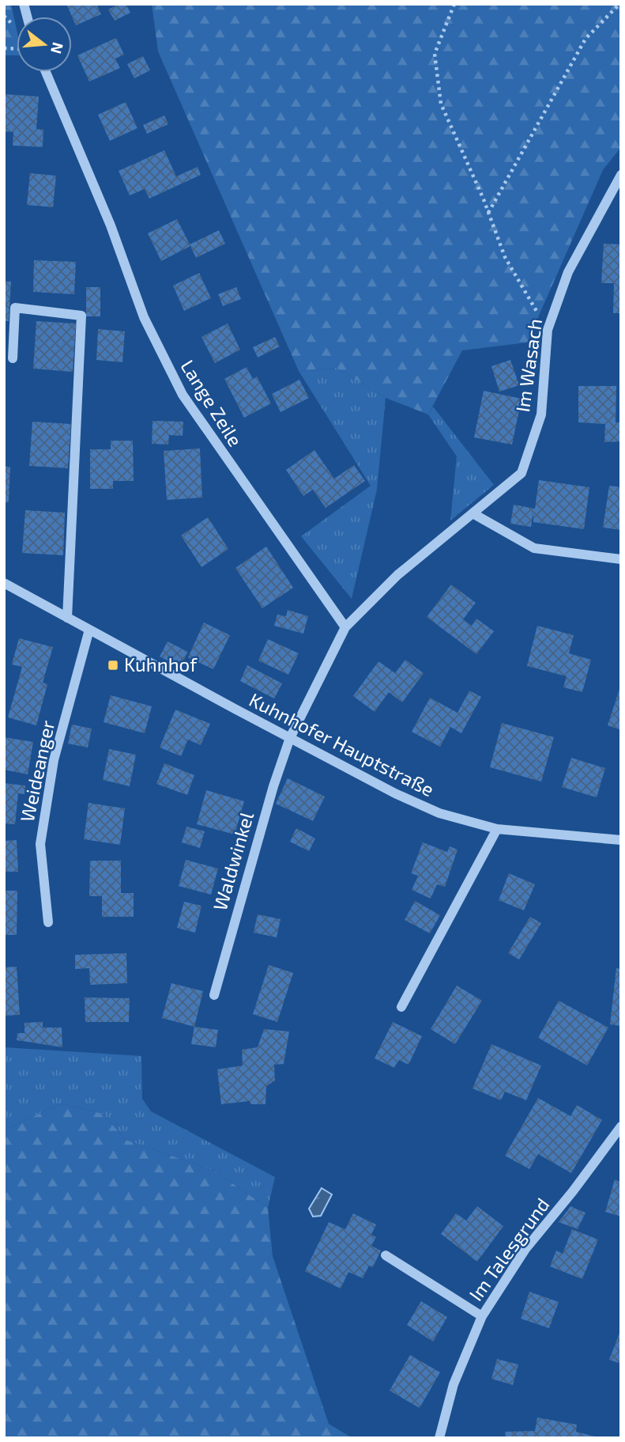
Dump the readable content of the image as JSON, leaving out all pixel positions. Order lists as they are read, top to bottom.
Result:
{
  "streets": {
    "street": [
      "Im Wasach",
      "Lange Zeile",
      "Kuhnhofer Hauptstraße",
      "Weideanger",
      "Waldwinkel",
      "Im Talesgrund"
    ]
  },
  "crossings": [
    ["Im Wasach", "Lange Zeile"],
    ["Kuhnhofer Hauptstraße", "Weideanger"],
    ["Kuhnhofer Hauptstraße", "Waldwinkel"]
  ],
  "places": {
    "transit": ["Kuhnhof"]
  },
  "north": "right"
}
